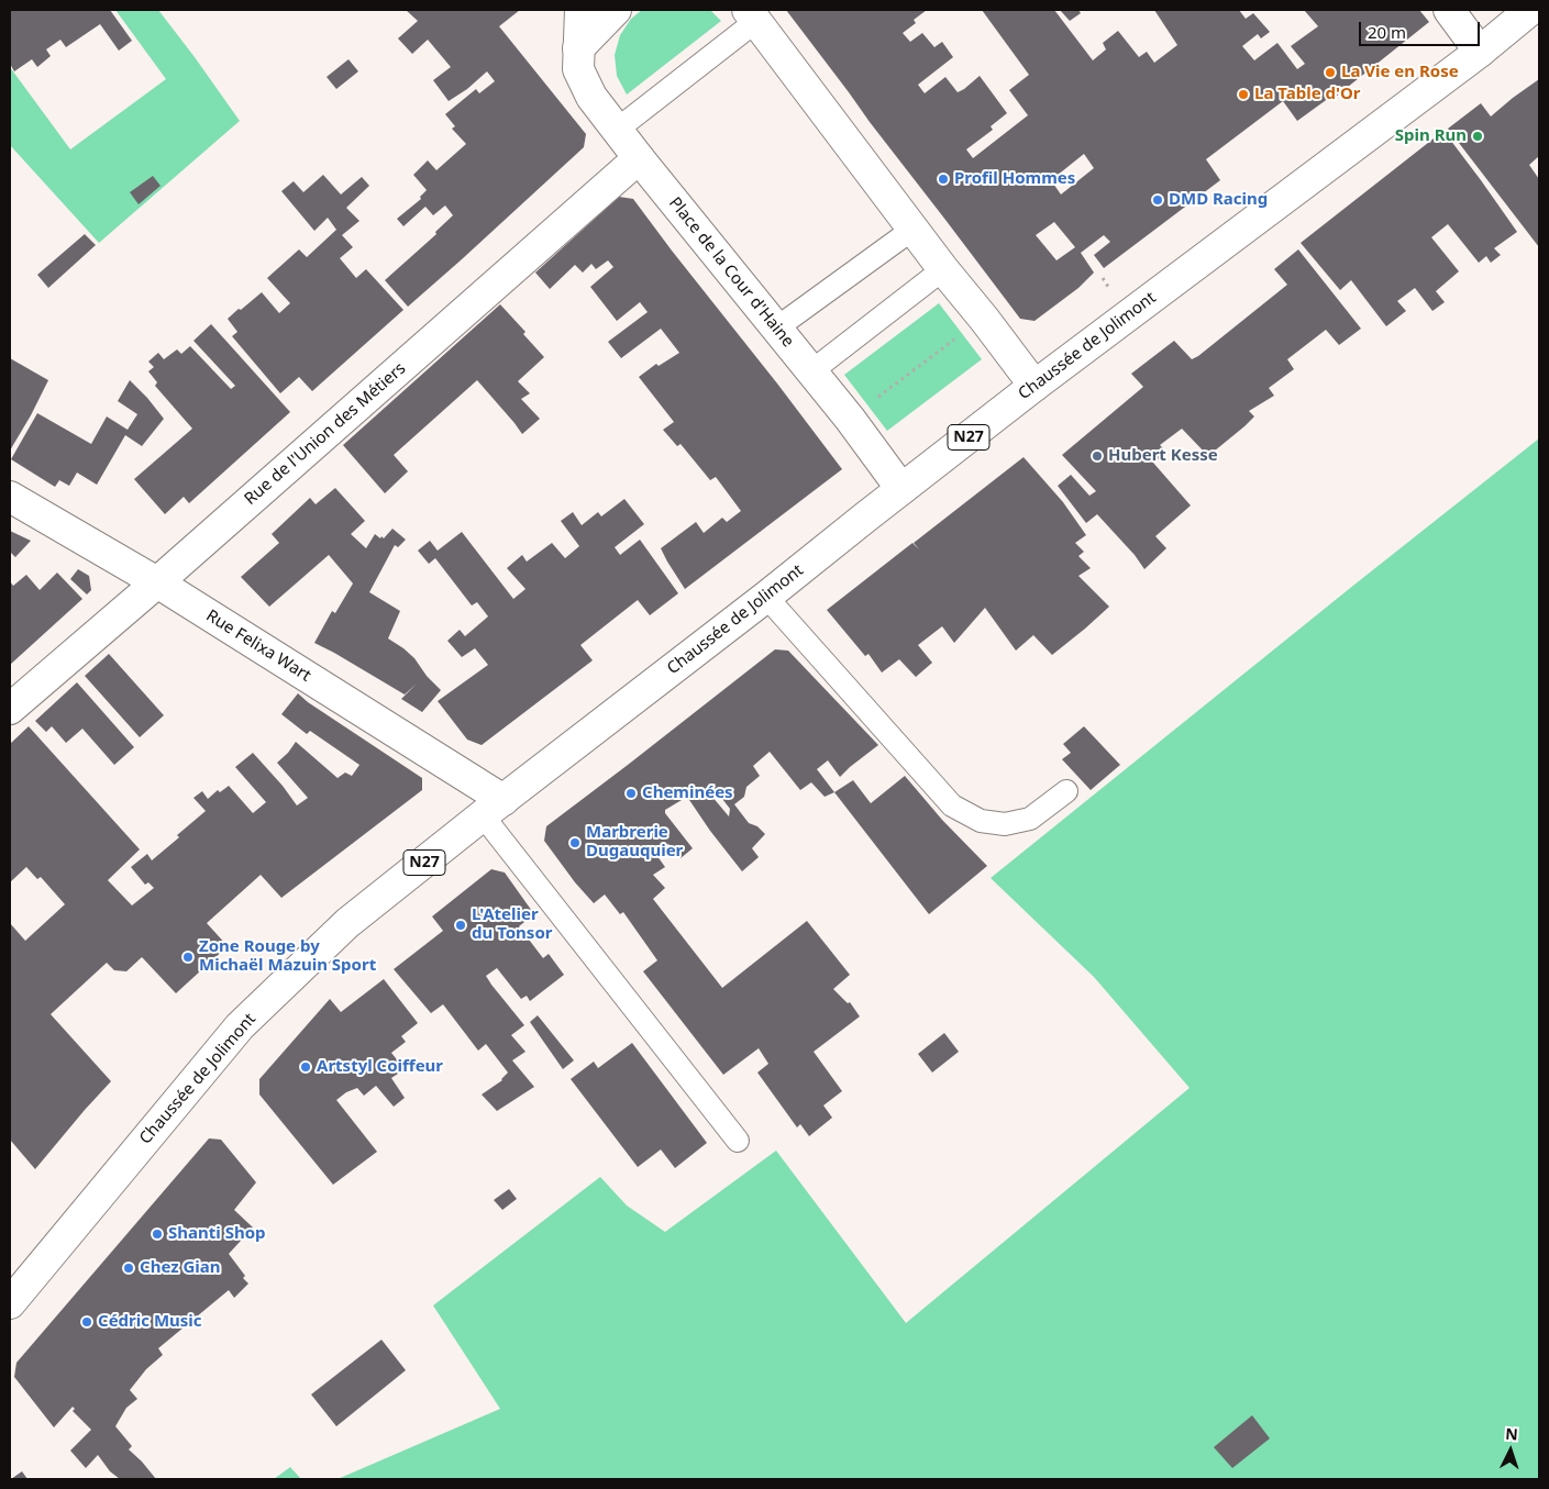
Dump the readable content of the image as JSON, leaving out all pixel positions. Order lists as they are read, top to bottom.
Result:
{
  "streets": {
    "street": [
      "Place de la Cour d'Haine",
      "Chaussée de Jolimont",
      "Rue de l'Union des Métiers",
      "N27",
      "Rue Felixa Wart"
    ]
  },
  "crossings": [
    ["Place de la Cour d'Haine", "Chaussée de Jolimont"],
    ["Place de la Cour d'Haine", "Rue de l'Union des Métiers"],
    ["Chaussée de Jolimont", "Rue Felixa Wart"],
    ["Rue de l'Union des Métiers", "Rue Felixa Wart"]
  ],
  "places": [
    "La Vie en Rose",
    "La Table d'Or",
    "Spin Run",
    "Profil Hommes",
    "DMD Racing",
    "Hubert Kesse",
    "Cheminées",
    "Marbrerie Dugauquier",
    "L'Atelier du Tonsor",
    "Zone Rouge by Michaël Mazuin Sport",
    "Artstyl Coiffeur",
    "Shanti Shop",
    "Chez Gian",
    "Cédric Music"
  ],
  "scale_bar": "20 m",
  "north": "top"
}
